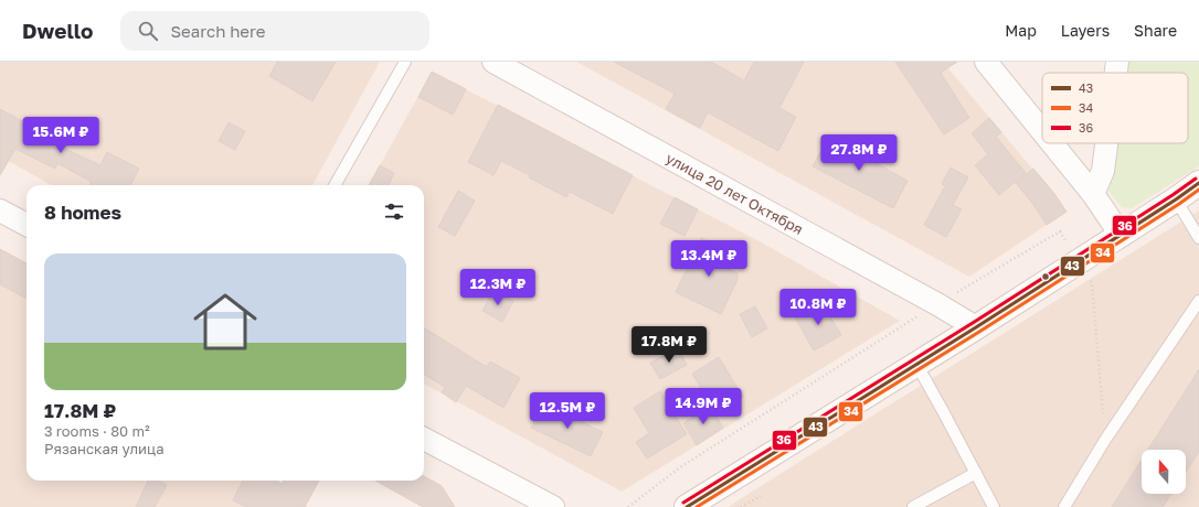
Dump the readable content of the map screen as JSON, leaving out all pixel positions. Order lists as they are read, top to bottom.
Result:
{
  "streets": {
    "street": ["улица 20 лет Октября"]
  },
  "lines": ["transit line 36", "transit line 43", "transit line 34"],
  "legend": ["43", "34", "36"],
  "north": "top",
  "page": {
    "header": "Dwello",
    "search": "Search here",
    "nav": ["Map", "Layers", "Share"],
    "price": [
      "15.6M ₽",
      "27.8M ₽",
      "13.4M ₽",
      "12.3M ₽",
      "10.8M ₽",
      "17.8M ₽",
      "14.9M ₽",
      "12.5M ₽"
    ],
    "heading": "8 homes",
    "list": [
      {
        "name": "17.8M ₽",
        "note": "3 rooms · 80 m² · Рязанская улица"
      }
    ]
  }
}
